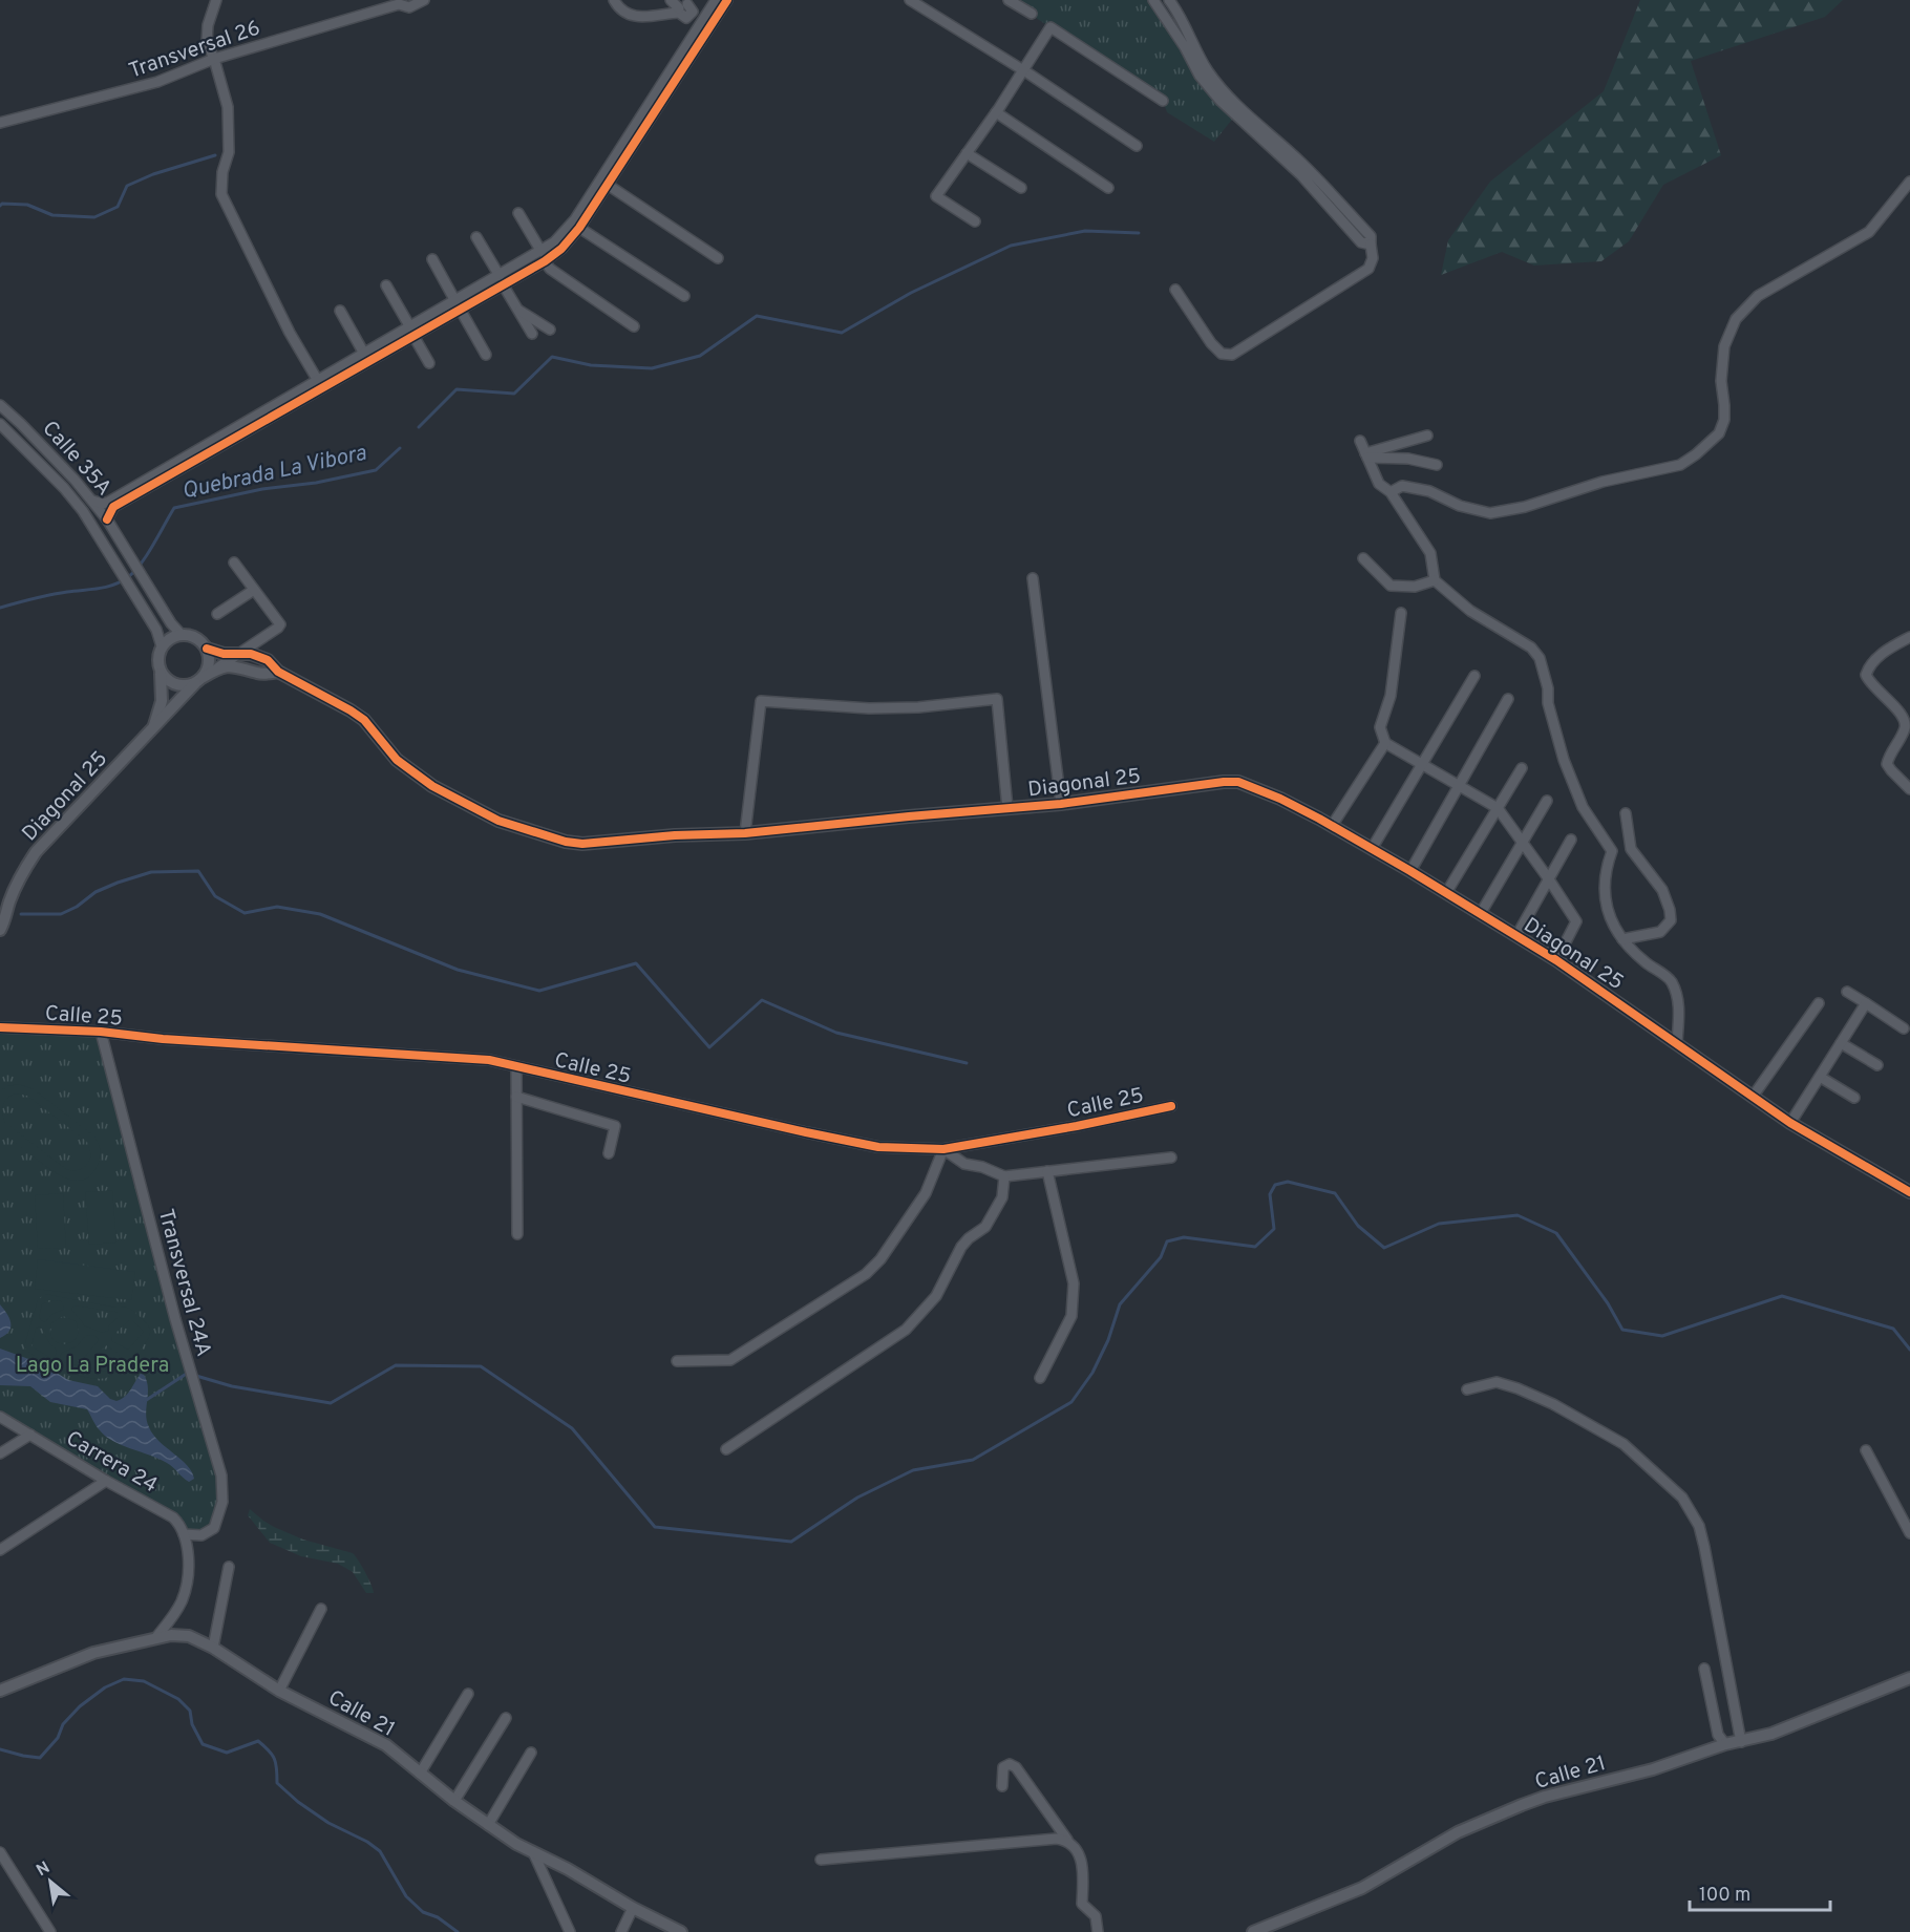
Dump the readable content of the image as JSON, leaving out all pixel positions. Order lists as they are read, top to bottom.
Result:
{
  "streets": {
    "street": [
      "Transversal 26",
      "Calle 35A",
      "Diagonal 25",
      "Calle 25",
      "Transversal 24A",
      "Carrera 24",
      "Calle 21"
    ]
  },
  "crossings": [
    ["Calle 35A", "Diagonal 25"],
    ["Calle 25", "Transversal 24A"],
    ["Transversal 24A", "Carrera 24"]
  ],
  "water": ["Quebrada La Vibora"],
  "parks": ["Lago La Pradera"],
  "scale_bar": "100 m",
  "north": "top left"
}
